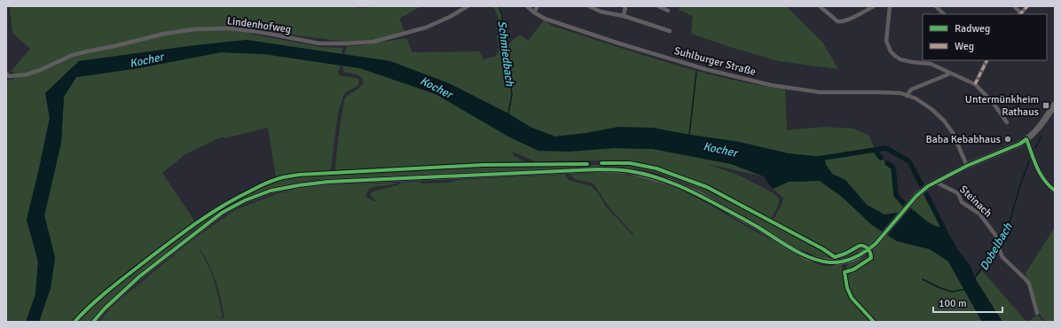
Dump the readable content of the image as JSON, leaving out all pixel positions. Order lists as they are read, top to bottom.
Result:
{
  "streets": {
    "street": ["Lindenhofweg", "Suhlburger Straße", "Steinach"]
  },
  "water": ["Schmiedbach", "Kocher", "Dobelbach"],
  "places": {
    "transit": ["Untermünkheim Rathaus"],
    "other": ["Baba Kebabhaus"]
  },
  "legend": ["Radweg", "Weg"],
  "scale_bar": "100 m"
}
